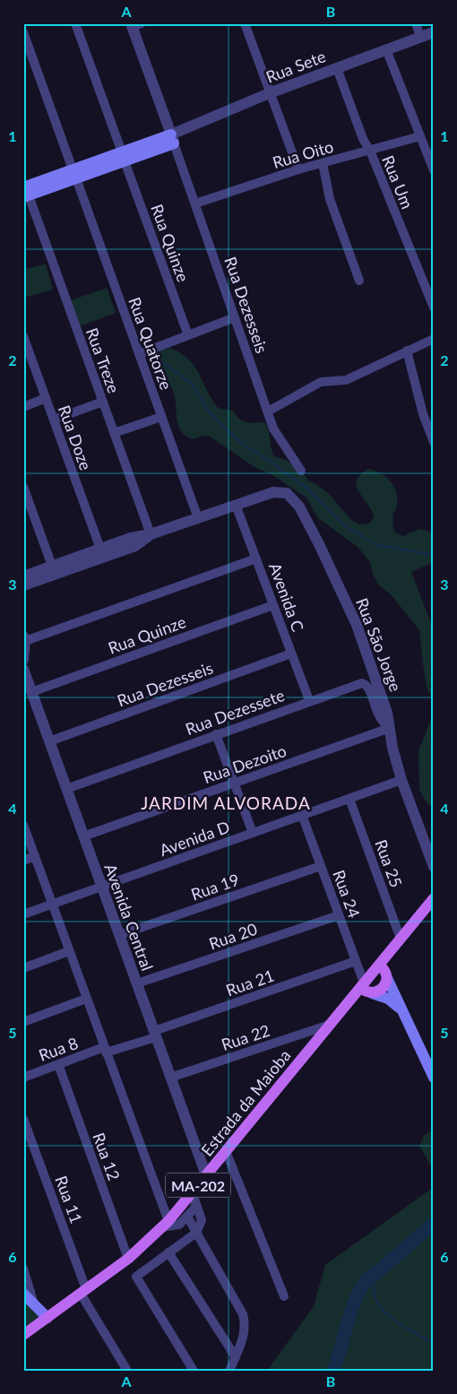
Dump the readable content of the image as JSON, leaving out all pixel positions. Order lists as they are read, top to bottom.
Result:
{
  "streets": {
    "main road": ["Estrada da Maioba", "MA-202"],
    "street": [
      "Rua Sete",
      "Rua Oito",
      "Rua Um",
      "Rua Quinze",
      "Rua Dezesseis",
      "Rua Quatorze",
      "Rua Treze",
      "Rua Doze",
      "Avenida C",
      "Rua São Jorge",
      "Rua Dezessete",
      "Rua Dezoito",
      "Avenida D",
      "Rua 25",
      "Rua 19",
      "Rua 24",
      "Avenida Central",
      "Rua 20",
      "Rua 21",
      "Rua 22",
      "Rua 8",
      "Rua 12",
      "Rua 11"
    ]
  },
  "crossings": [
    ["Rua Sete", "Rua Um"],
    ["Rua Sete", "Rua Dezesseis"],
    ["Rua Oito", "Rua Um"],
    ["Rua Oito", "Rua Dezesseis"],
    ["Rua Quinze", "Avenida C"],
    ["Rua Quinze", "Avenida Central"],
    ["Rua Dezesseis", "Avenida C"],
    ["Rua Dezesseis", "Avenida Central"],
    ["Avenida C", "Rua São Jorge"],
    ["Avenida C", "Rua Dezessete"],
    ["Rua São Jorge", "Rua Dezessete"],
    ["Rua São Jorge", "Rua Dezoito"],
    ["Rua São Jorge", "Avenida D"],
    ["Rua Dezessete", "Rua Dezoito"],
    ["Rua Dezessete", "Avenida Central"],
    ["Rua Dezoito", "Avenida Central"],
    ["Avenida D", "Rua 25"],
    ["Avenida D", "Rua 24"],
    ["Avenida D", "Avenida Central"],
    ["Rua 25", "MA-202"],
    ["Rua 19", "Rua 24"],
    ["Rua 19", "Avenida Central"],
    ["Rua 24", "Rua 20"],
    ["Rua 24", "Rua 21"],
    ["Rua 24", "Estrada da Maioba"],
    ["Rua 24", "MA-202"],
    ["Avenida Central", "Rua 20"],
    ["Avenida Central", "Rua 21"],
    ["Avenida Central", "Rua 22"],
    ["Avenida Central", "Rua 8"],
    ["Avenida Central", "Estrada da Maioba"],
    ["Rua 21", "Rua 8"],
    ["Rua 22", "Estrada da Maioba"],
    ["Rua 8", "Rua 12"],
    ["Estrada da Maioba", "Rua 12"],
    ["Estrada da Maioba", "MA-202"],
    ["Estrada da Maioba", "Rua 11"]
  ],
  "districts": ["JARDIM ALVORADA"],
  "grid": {
    "columns": ["A", "B"],
    "rows": [
      "1",
      "2",
      "3",
      "4",
      "5",
      "6"
    ]
  }
}
